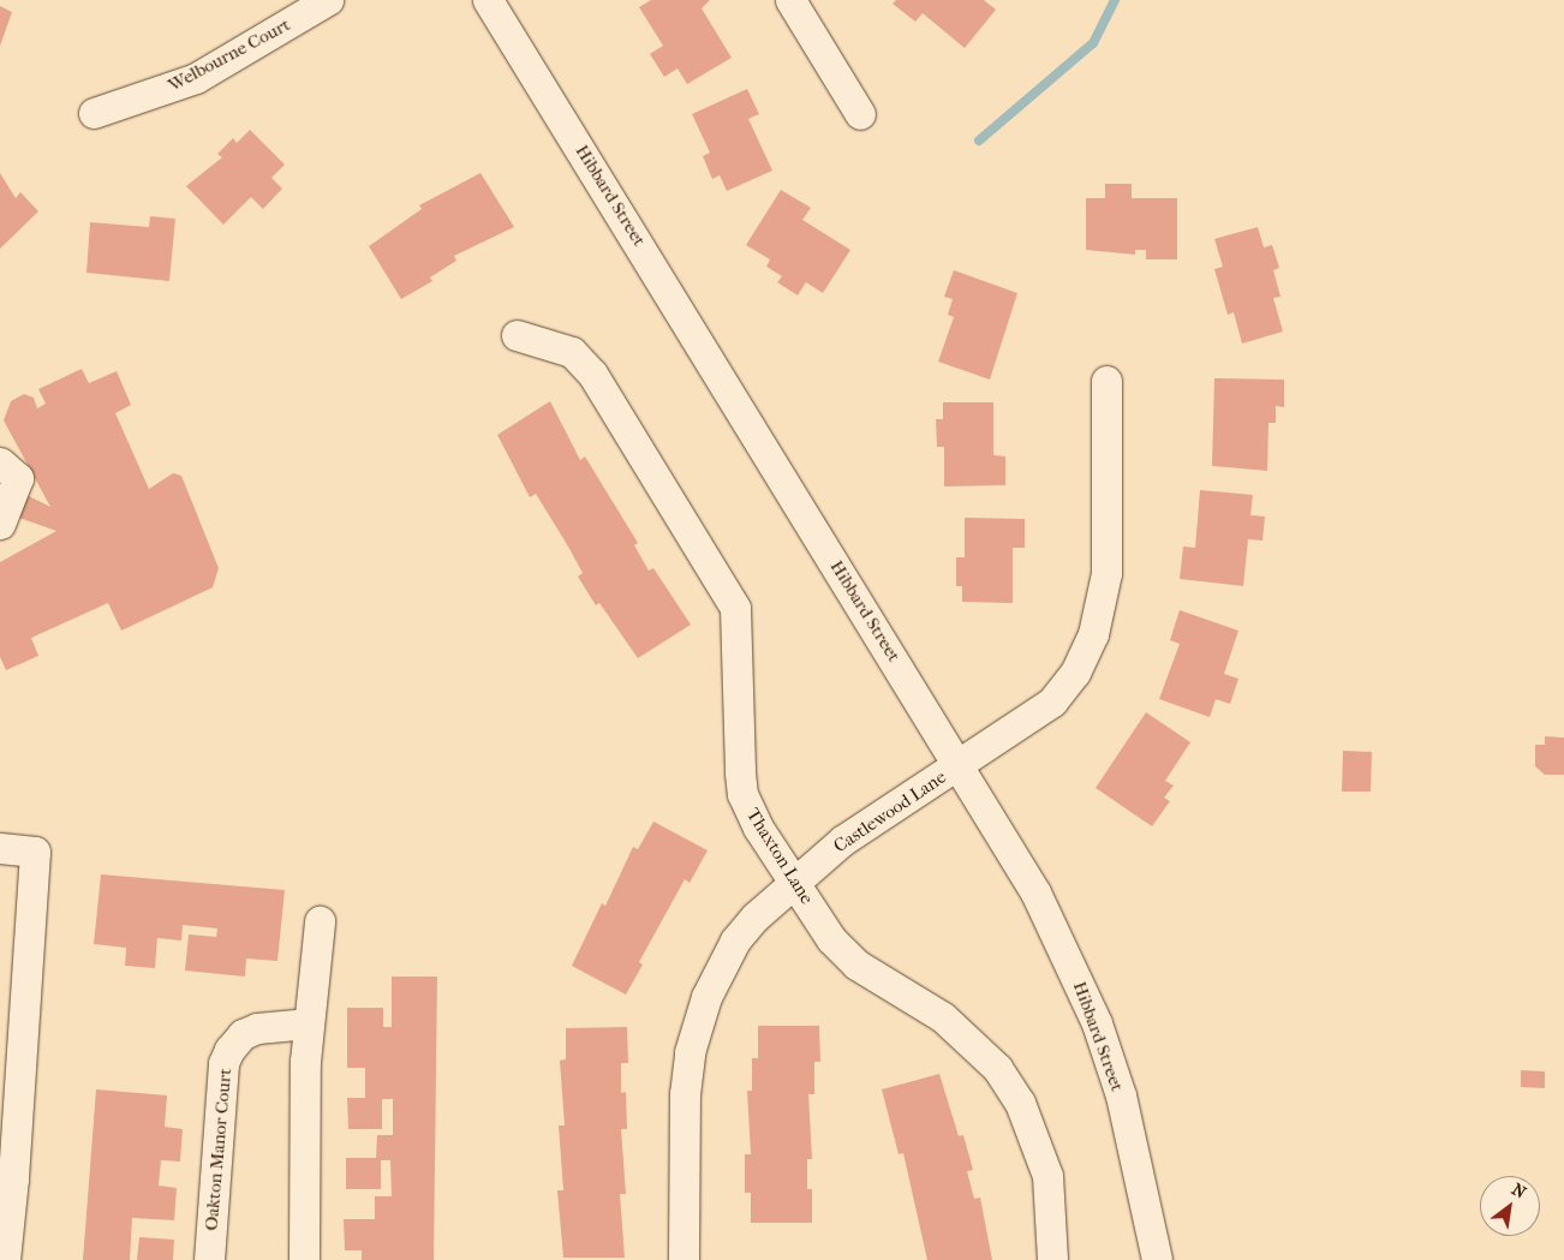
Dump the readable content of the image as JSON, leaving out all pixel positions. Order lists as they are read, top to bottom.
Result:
{
  "streets": {
    "street": [
      "Welbourne Court",
      "Hibbard Street",
      "Castlewood Lane",
      "Thaxton Lane",
      "Oakton Manor Court"
    ]
  },
  "crossings": [
    ["Hibbard Street", "Castlewood Lane"],
    ["Castlewood Lane", "Thaxton Lane"]
  ],
  "north": "top right"
}
